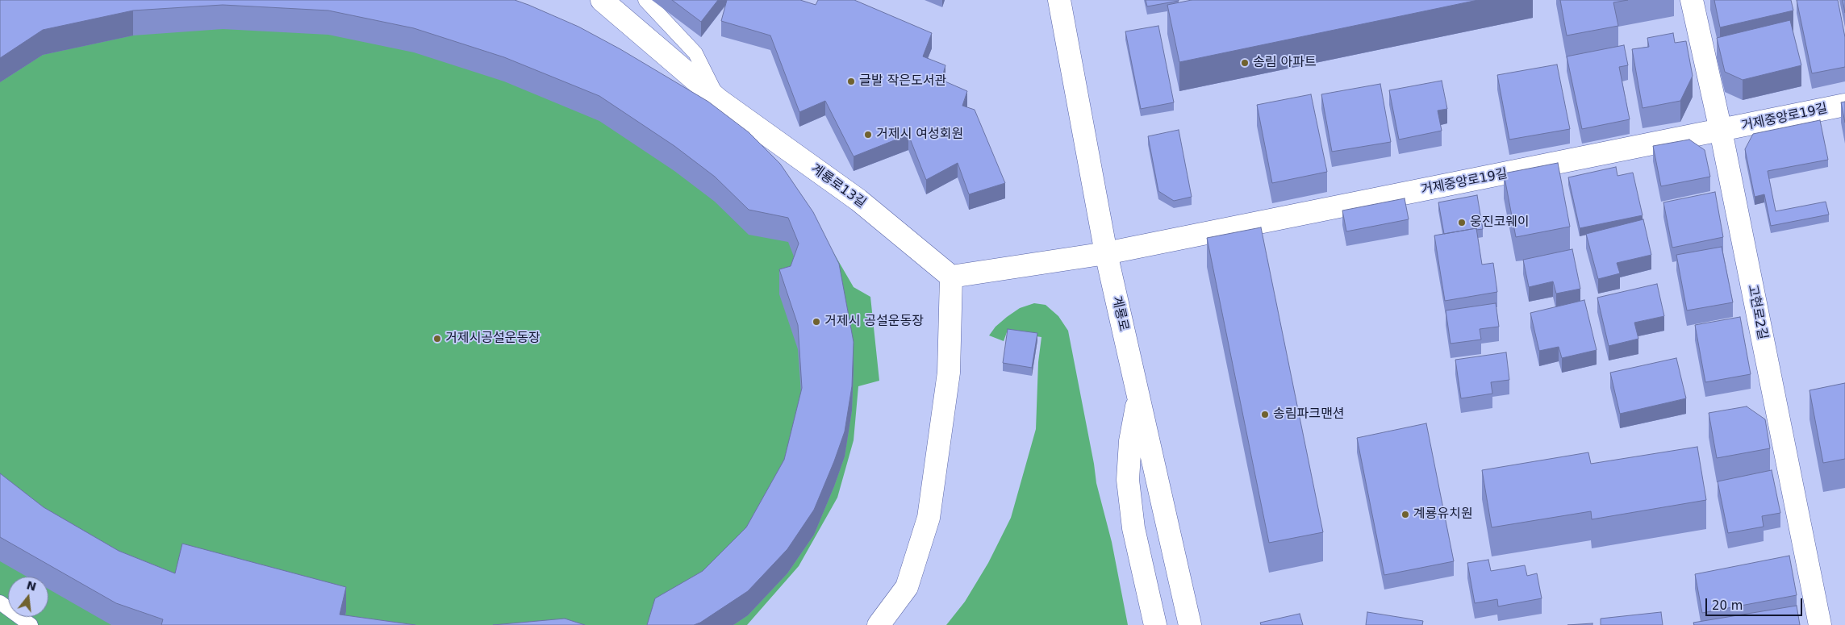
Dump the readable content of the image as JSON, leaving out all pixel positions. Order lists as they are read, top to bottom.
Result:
{
  "streets": {
    "street": [
      "거제중앙로19길",
      "계룡로13길",
      "고현로2길",
      "계룡로"
    ]
  },
  "crossings": [
    ["거제중앙로19길", "고현로2길"],
    ["거제중앙로19길", "계룡로"]
  ],
  "places": [
    "송림 아파트",
    "글발 작은도서관",
    "거제시 여성회원",
    "웅진코웨이",
    "거제시 공설운동장",
    "거제시공설운동장",
    "송림파크맨션",
    "계룡유치원"
  ],
  "scale_bar": "20 m",
  "north": "top"
}
